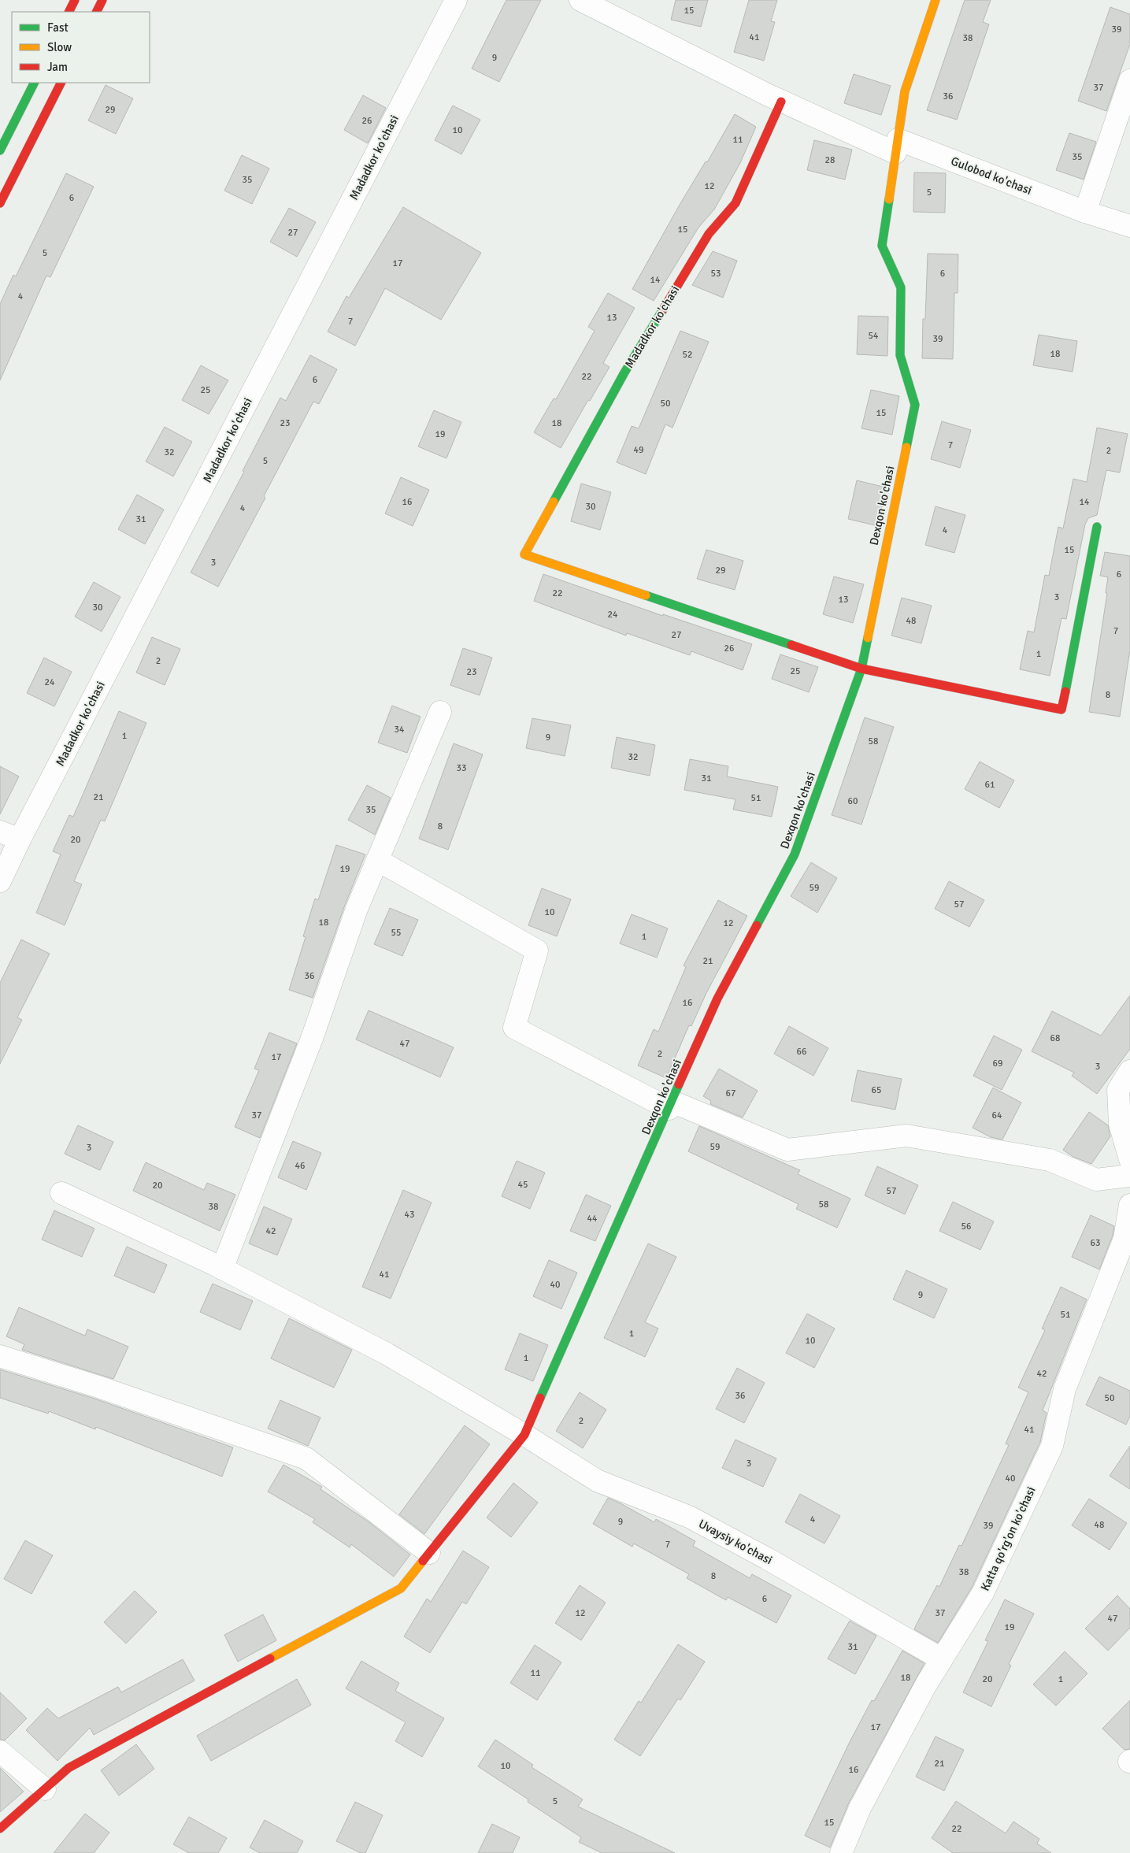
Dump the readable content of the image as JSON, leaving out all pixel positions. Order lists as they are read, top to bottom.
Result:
{
  "streets": {
    "main road": ["Madadkor ko'chasi", "Dexqon ko'chasi"],
    "street": ["Gulobod ko'chasi", "Katta qo'rg'on ko'chasi", "Uvaysiy ko'chasi"]
  },
  "crossings": [
    ["Madadkor ko'chasi", "Dexqon ko'chasi"],
    ["Gulobod ko'chasi", "Dexqon ko'chasi"],
    ["Dexqon ko'chasi", "Uvaysiy ko'chasi"],
    ["Katta qo'rg'on ko'chasi", "Uvaysiy ko'chasi"]
  ],
  "house_numbers": [
    "15",
    "39",
    "41",
    "38",
    "9",
    "37",
    "36",
    "29",
    "26",
    "10",
    "11",
    "35",
    "28",
    "35",
    "12",
    "5",
    "6",
    "15",
    "27",
    "5",
    "17",
    "53",
    "6",
    "14",
    "4",
    "13",
    "7",
    "54",
    "39",
    "18",
    "52",
    "22",
    "6",
    "25",
    "50",
    "15",
    "23",
    "18",
    "19",
    "7",
    "49",
    "2",
    "32",
    "5",
    "16",
    "14",
    "30",
    "4",
    "31",
    "4",
    "15",
    "3",
    "29",
    "6",
    "22",
    "3",
    "13",
    "30",
    "24",
    "48",
    "7",
    "27",
    "26",
    "1",
    "2",
    "25",
    "23",
    "24",
    "8",
    "34",
    "1",
    "9",
    "58",
    "32",
    "33",
    "31",
    "61",
    "21",
    "51",
    "60",
    "35",
    "8",
    "20",
    "19",
    "59",
    "57",
    "10",
    "18",
    "12",
    "55",
    "1",
    "21",
    "36",
    "16",
    "68",
    "47",
    "66",
    "2",
    "17",
    "69",
    "3",
    "65",
    "67",
    "37",
    "64",
    "59",
    "3",
    "46",
    "45",
    "20",
    "57",
    "58",
    "38",
    "43",
    "44",
    "56",
    "42",
    "63",
    "41",
    "40",
    "9",
    "51",
    "1",
    "10",
    "1",
    "42",
    "36",
    "50",
    "2",
    "41",
    "3",
    "40",
    "4",
    "9",
    "48",
    "39",
    "7",
    "38",
    "8",
    "6",
    "12",
    "37",
    "47",
    "19",
    "31",
    "11",
    "18",
    "20",
    "1",
    "17",
    "21",
    "10",
    "16",
    "5",
    "15",
    "22"
  ],
  "legend": ["Fast", "Slow", "Jam"]
}
